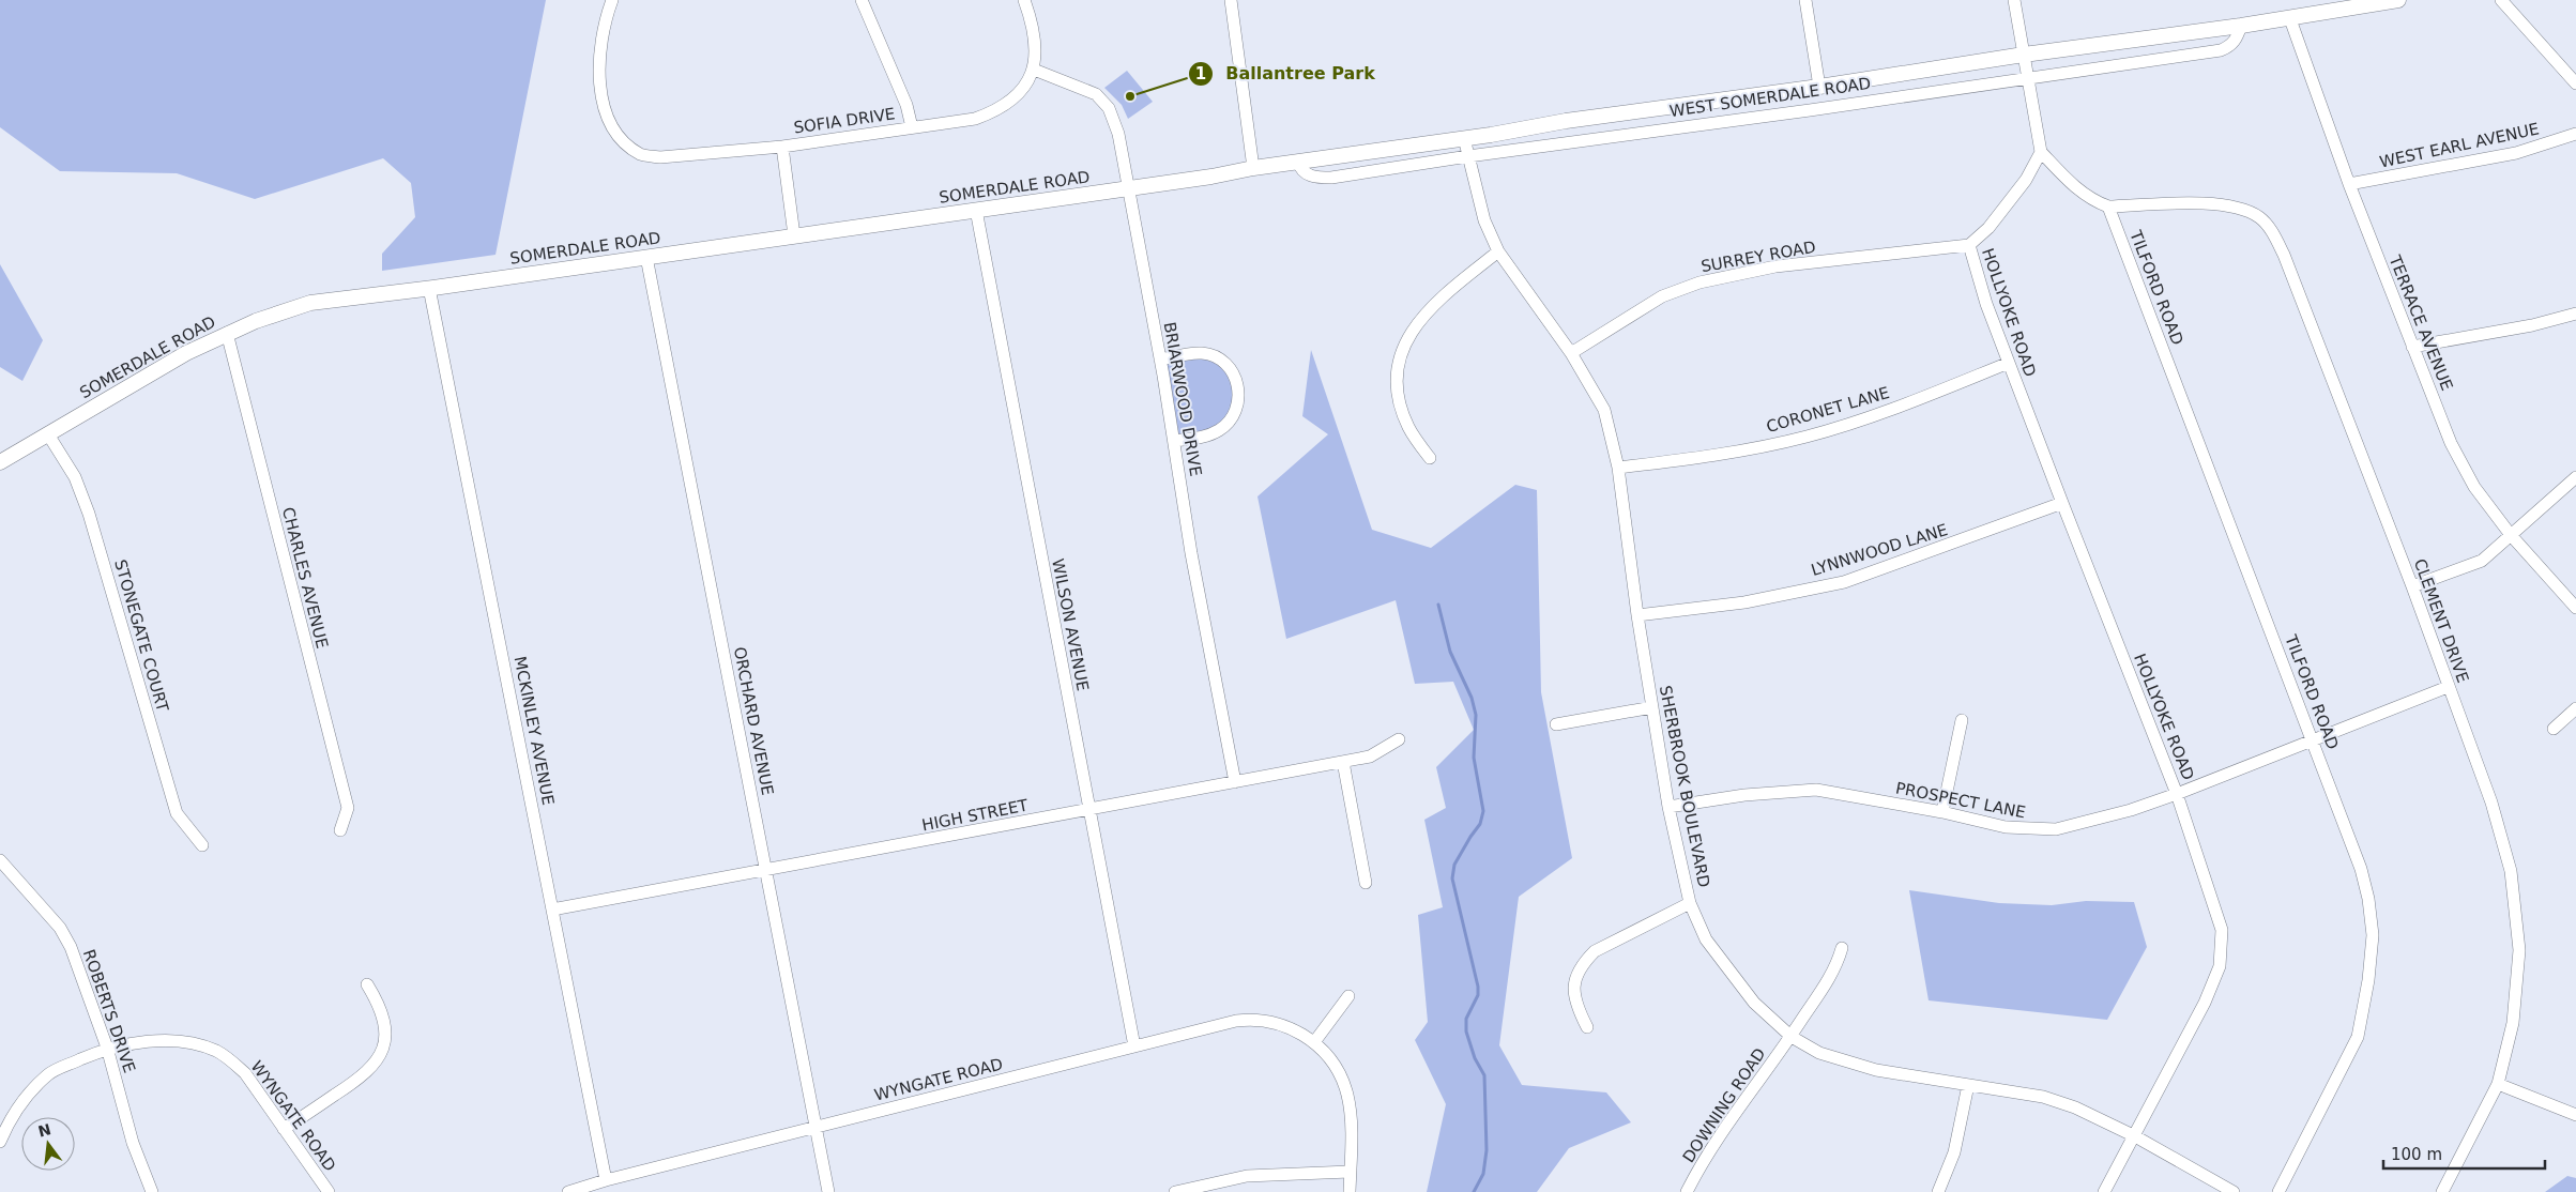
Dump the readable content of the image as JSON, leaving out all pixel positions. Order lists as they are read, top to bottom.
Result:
{
  "streets": {
    "main road": ["WEST SOMERDALE ROAD", "SOMERDALE ROAD"],
    "street": [
      "SOFIA DRIVE",
      "WEST EARL AVENUE",
      "SURREY ROAD",
      "TILFORD ROAD",
      "HOLLYOKE ROAD",
      "TERRACE AVENUE",
      "BRIARWOOD DRIVE",
      "CORONET LANE",
      "LYNNWOOD LANE",
      "CHARLES AVENUE",
      "CLEMENT DRIVE",
      "WILSON AVENUE",
      "STONEGATE COURT",
      "ORCHARD AVENUE",
      "MCKINLEY AVENUE",
      "SHERBROOK BOULEVARD",
      "PROSPECT LANE",
      "HIGH STREET",
      "ROBERTS DRIVE",
      "WYNGATE ROAD",
      "DOWNING ROAD"
    ]
  },
  "crossings": [
    ["WEST SOMERDALE ROAD", "SOMERDALE ROAD"],
    ["WEST SOMERDALE ROAD", "TERRACE AVENUE"],
    ["WEST SOMERDALE ROAD", "SHERBROOK BOULEVARD"],
    ["SOFIA DRIVE", "SOMERDALE ROAD"],
    ["SOFIA DRIVE", "BRIARWOOD DRIVE"],
    ["WEST EARL AVENUE", "TERRACE AVENUE"],
    ["SOMERDALE ROAD", "BRIARWOOD DRIVE"],
    ["SOMERDALE ROAD", "CHARLES AVENUE"],
    ["SOMERDALE ROAD", "WILSON AVENUE"],
    ["SOMERDALE ROAD", "STONEGATE COURT"],
    ["SOMERDALE ROAD", "ORCHARD AVENUE"],
    ["SOMERDALE ROAD", "MCKINLEY AVENUE"],
    ["SURREY ROAD", "HOLLYOKE ROAD"],
    ["SURREY ROAD", "SHERBROOK BOULEVARD"],
    ["TILFORD ROAD", "CLEMENT DRIVE"],
    ["TILFORD ROAD", "PROSPECT LANE"],
    ["HOLLYOKE ROAD", "CORONET LANE"],
    ["HOLLYOKE ROAD", "LYNNWOOD LANE"],
    ["HOLLYOKE ROAD", "SHERBROOK BOULEVARD"],
    ["HOLLYOKE ROAD", "PROSPECT LANE"],
    ["BRIARWOOD DRIVE", "HIGH STREET"],
    ["CORONET LANE", "SHERBROOK BOULEVARD"],
    ["LYNNWOOD LANE", "SHERBROOK BOULEVARD"],
    ["CLEMENT DRIVE", "PROSPECT LANE"],
    ["WILSON AVENUE", "HIGH STREET"],
    ["WILSON AVENUE", "WYNGATE ROAD"],
    ["ORCHARD AVENUE", "HIGH STREET"],
    ["ORCHARD AVENUE", "WYNGATE ROAD"],
    ["MCKINLEY AVENUE", "HIGH STREET"],
    ["MCKINLEY AVENUE", "WYNGATE ROAD"],
    ["SHERBROOK BOULEVARD", "PROSPECT LANE"],
    ["SHERBROOK BOULEVARD", "DOWNING ROAD"],
    ["ROBERTS DRIVE", "WYNGATE ROAD"]
  ],
  "places": ["Ballantree Park"],
  "scale_bar": "100 m",
  "north": "top"
}
